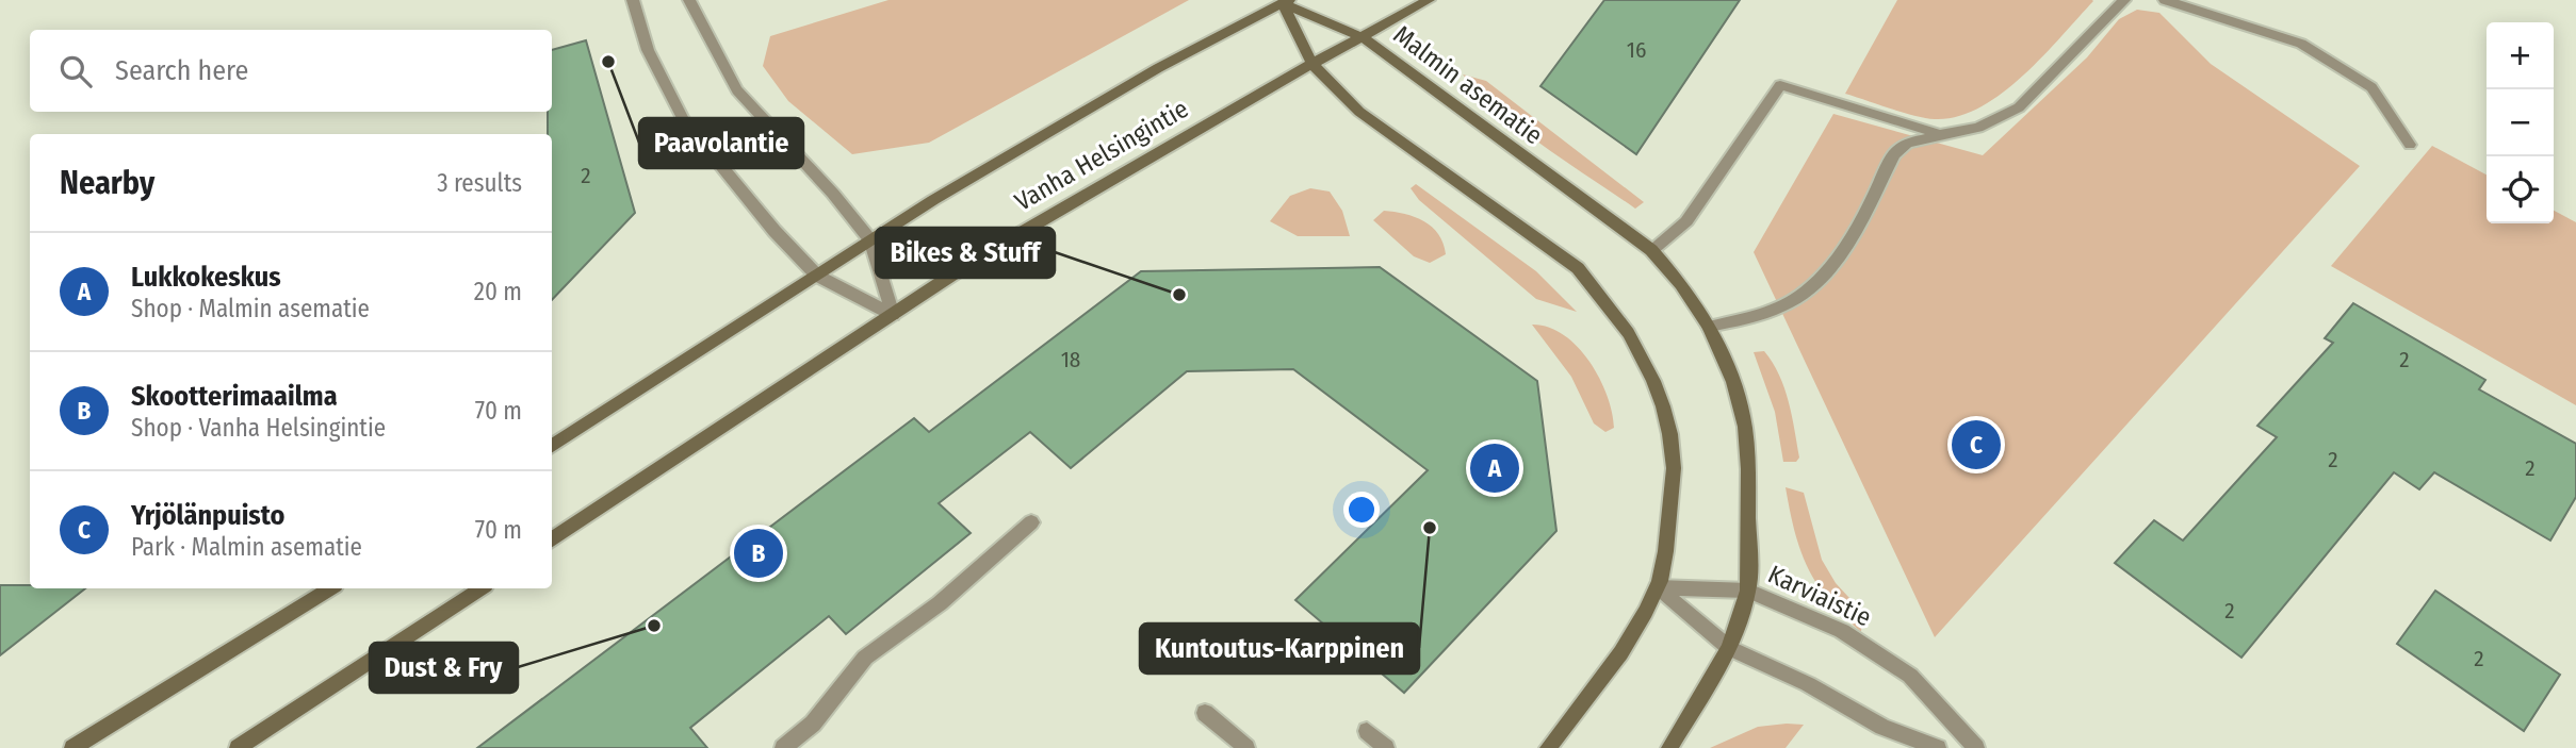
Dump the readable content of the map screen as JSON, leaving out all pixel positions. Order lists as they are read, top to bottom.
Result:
{
  "streets": {
    "main road": ["Malmin asematie", "Vanha Helsingintie"],
    "street": ["Karviaistie"]
  },
  "crossings": [
    ["Malmin asematie", "Vanha Helsingintie"],
    ["Malmin asematie", "Karviaistie"]
  ],
  "places": [
    "Paavolantie",
    "Bikes & Stuff",
    "Kuntoutus-Karppinen",
    "Dust & Fry"
  ],
  "house_numbers": [
    "16",
    "2",
    "18",
    "2",
    "2",
    "2",
    "2",
    "2"
  ],
  "page": {
    "map_buttons": ["+", "−"],
    "search": "Search here",
    "heading": ["Nearby", "3 results"],
    "list": [
      {
        "mark": "A",
        "name": "Lukkokeskus",
        "note": "Shop · Malmin asematie",
        "value": "20 m"
      },
      {
        "mark": "B",
        "name": "Skootterimaailma",
        "note": "Shop · Vanha Helsingintie",
        "value": "70 m"
      },
      {
        "mark": "C",
        "name": "Yrjölänpuisto",
        "note": "Park · Malmin asematie",
        "value": "70 m"
      }
    ],
    "pins": ["C", "A", "B"]
  }
}
